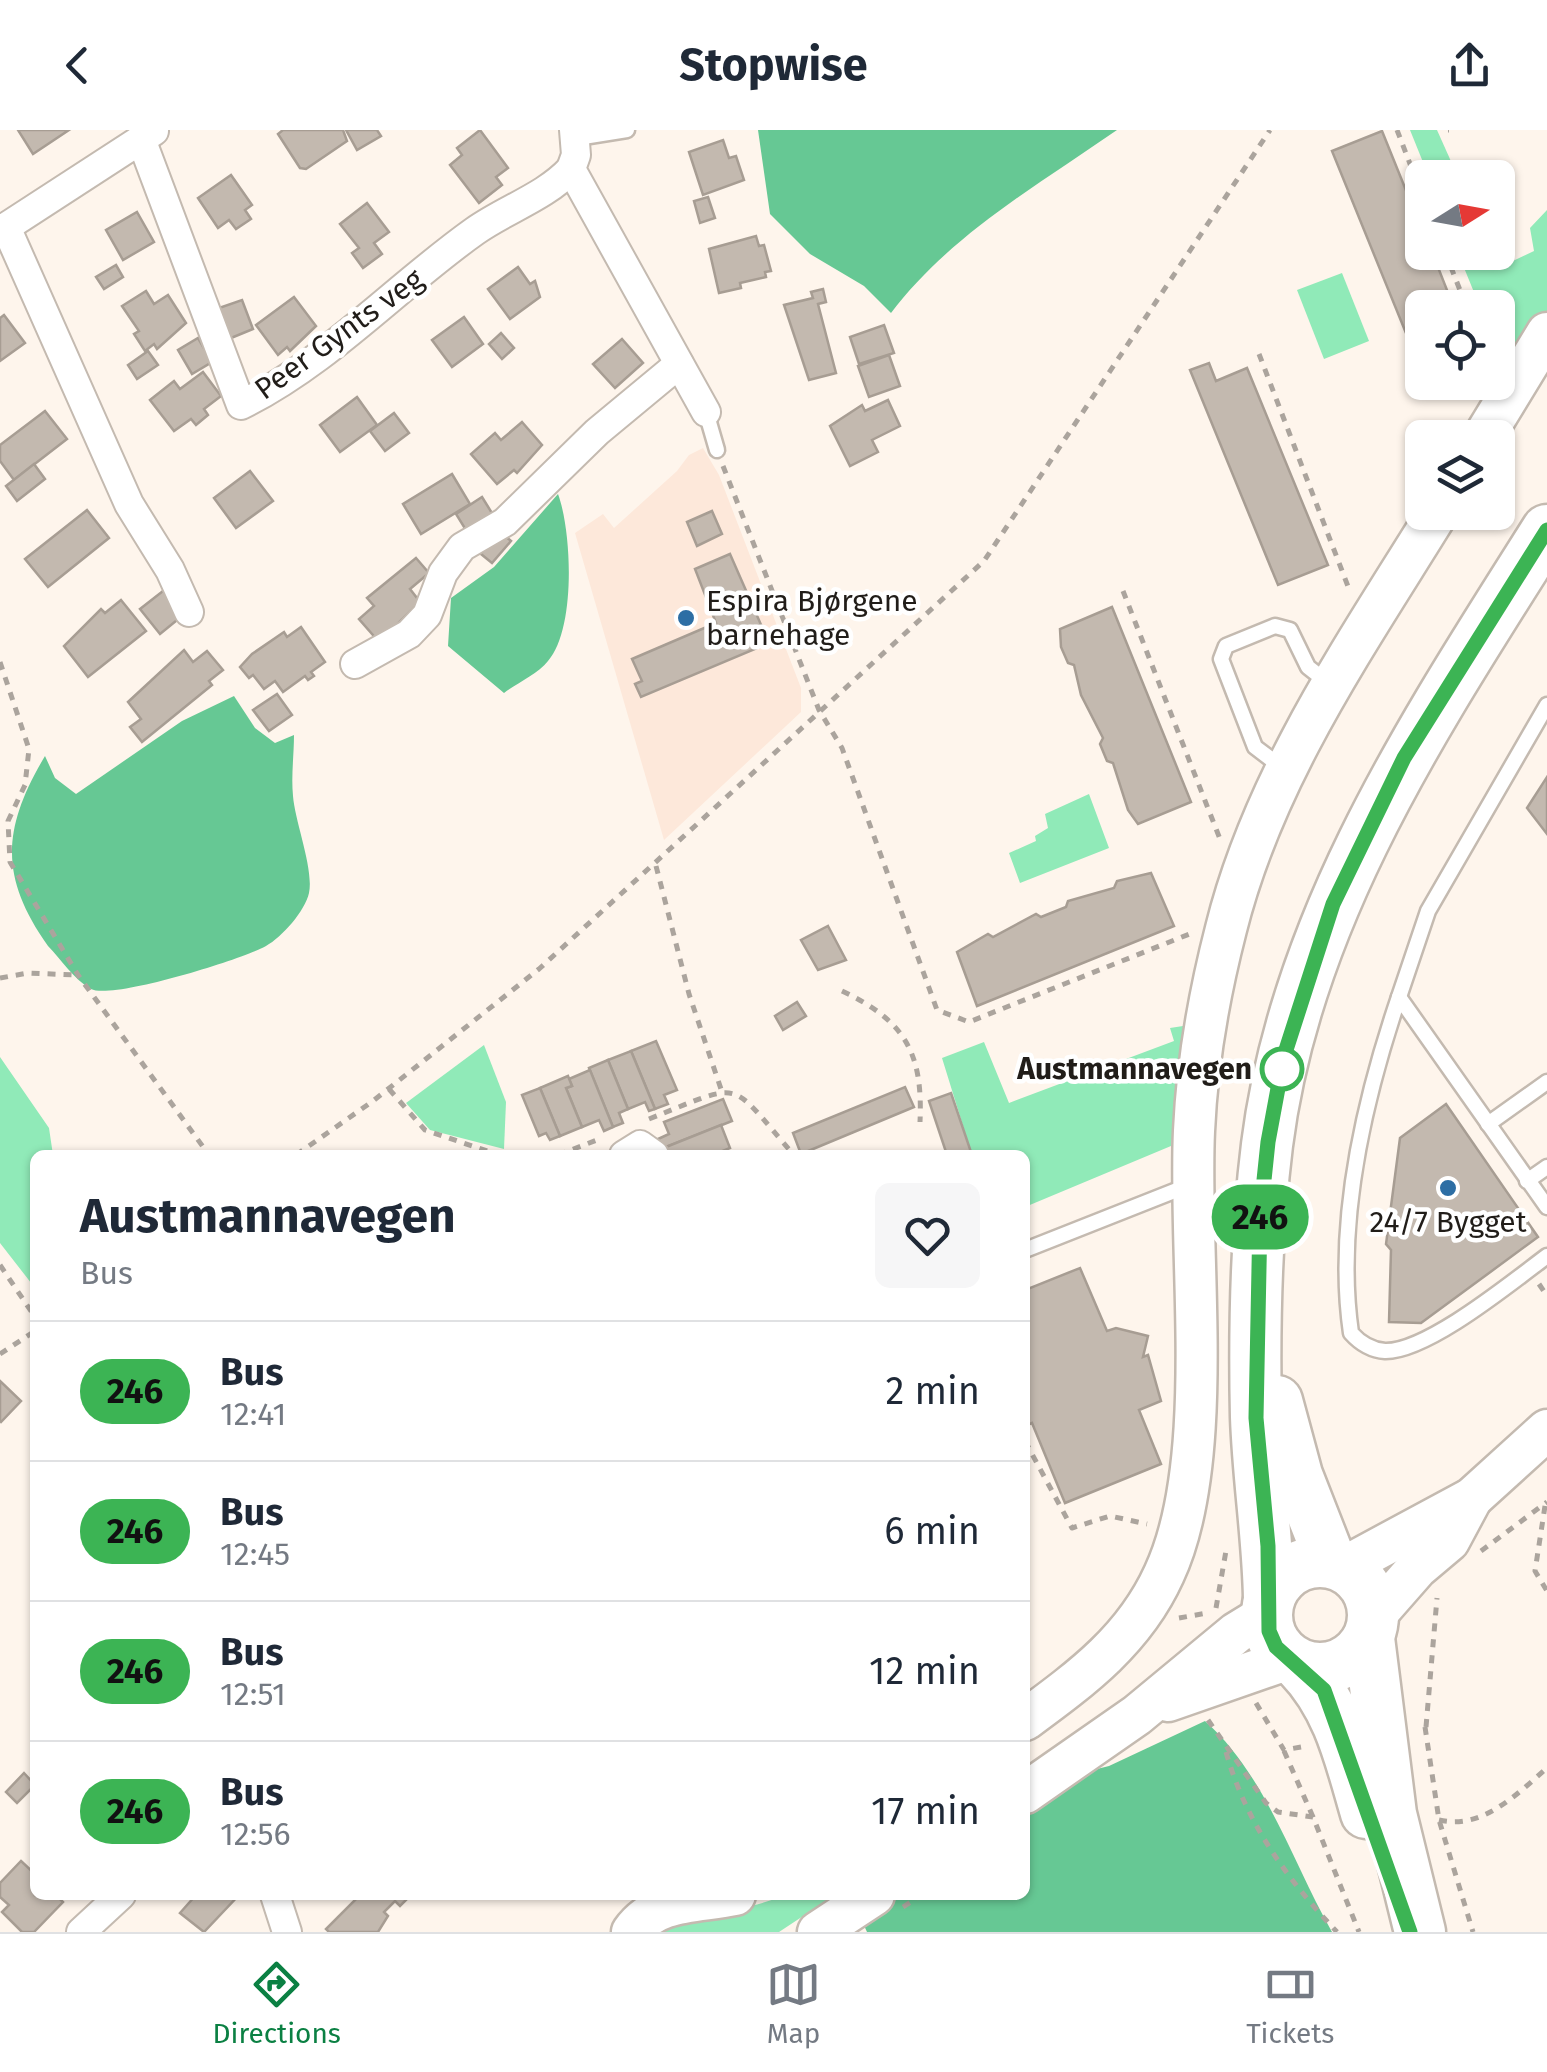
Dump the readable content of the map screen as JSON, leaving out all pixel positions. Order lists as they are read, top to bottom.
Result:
{
  "streets": {
    "street": ["Peer Gynts veg"]
  },
  "places": ["Espira Bjørgene barnehage", "Austmannavegen", "24/7 Bygget"],
  "lines": ["bus line 246"],
  "north": "right",
  "page": {
    "header": "Stopwise",
    "on_map": "246",
    "heading": ["Austmannavegen", "Bus"],
    "list": [
      {
        "mark": "246",
        "name": "Bus",
        "note": "12:41",
        "value": "2 min"
      },
      {
        "mark": "246",
        "name": "Bus",
        "note": "12:45",
        "value": "6 min"
      },
      {
        "mark": "246",
        "name": "Bus",
        "note": "12:51",
        "value": "12 min"
      },
      {
        "mark": "246",
        "name": "Bus",
        "note": "12:56",
        "value": "17 min"
      }
    ],
    "tabs": ["Directions", "Map", "Tickets"]
  }
}
